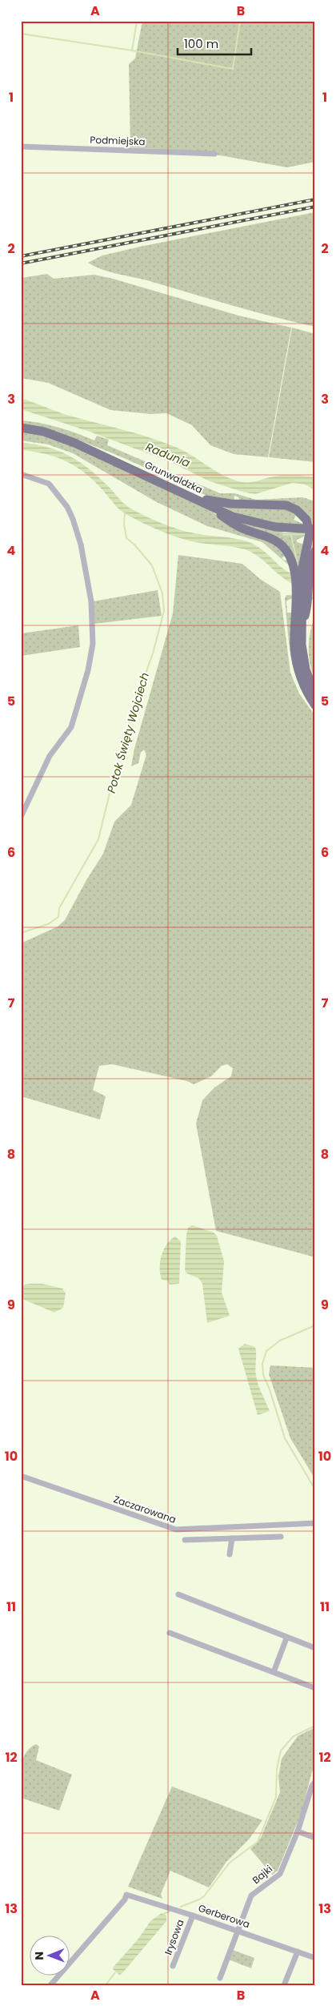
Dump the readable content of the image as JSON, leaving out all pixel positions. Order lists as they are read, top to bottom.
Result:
{
  "streets": {
    "main road": ["Grunwaldzka"],
    "street": [
      "Podmiejska",
      "Zaczarowana",
      "Bajki",
      "Gerberowa",
      "Irysowa"
    ]
  },
  "crossings": [
    ["Bajki", "Gerberowa"],
    ["Gerberowa", "Irysowa"]
  ],
  "water": ["Radunia", "Potok Święty Wojciech"],
  "scale_bar": "100 m",
  "north": "left",
  "grid": {
    "columns": ["A", "B"],
    "rows": [
      "1",
      "2",
      "3",
      "4",
      "5",
      "6",
      "7",
      "8",
      "9",
      "10",
      "11",
      "12",
      "13"
    ]
  }
}
